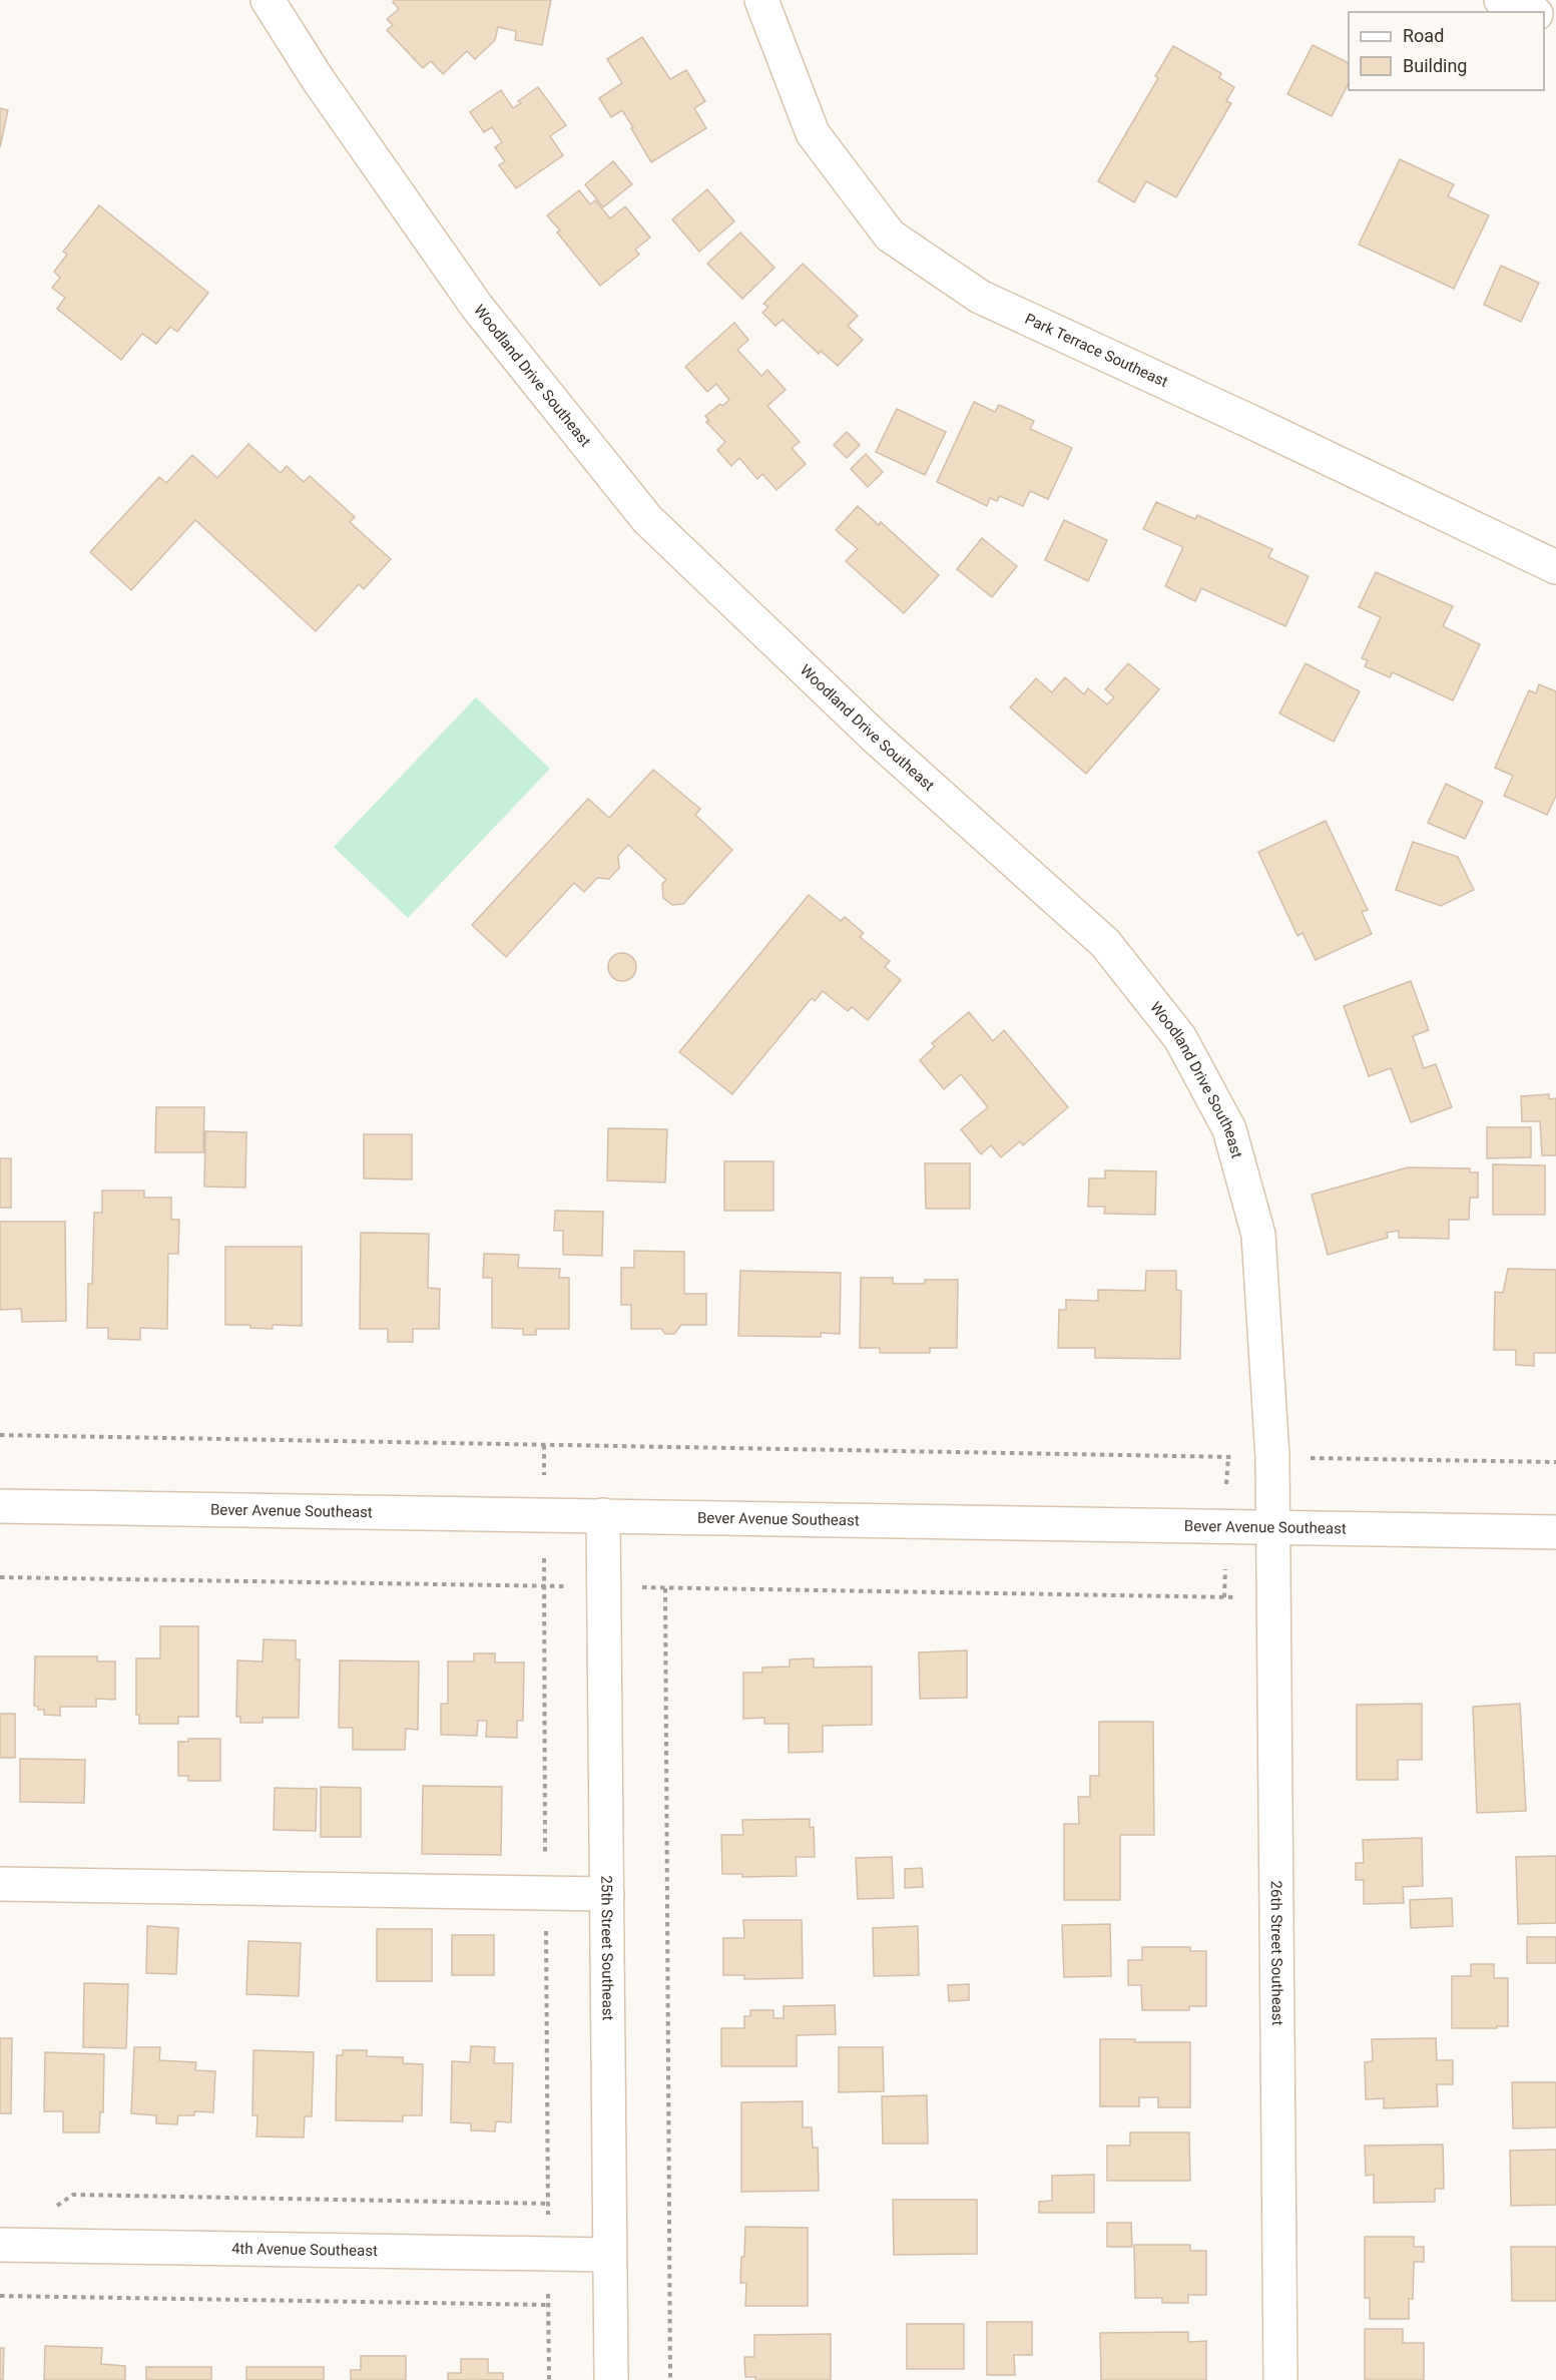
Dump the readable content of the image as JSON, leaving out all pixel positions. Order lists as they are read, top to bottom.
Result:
{
  "streets": {
    "street": [
      "Park Terrace Southeast",
      "Woodland Drive Southeast",
      "Bever Avenue Southeast",
      "25th Street Southeast",
      "26th Street Southeast",
      "4th Avenue Southeast"
    ]
  },
  "crossings": [
    ["Woodland Drive Southeast", "Bever Avenue Southeast"],
    ["Woodland Drive Southeast", "26th Street Southeast"],
    ["Bever Avenue Southeast", "25th Street Southeast"],
    ["Bever Avenue Southeast", "26th Street Southeast"],
    ["25th Street Southeast", "4th Avenue Southeast"]
  ],
  "legend": ["Road", "Building"]
}
